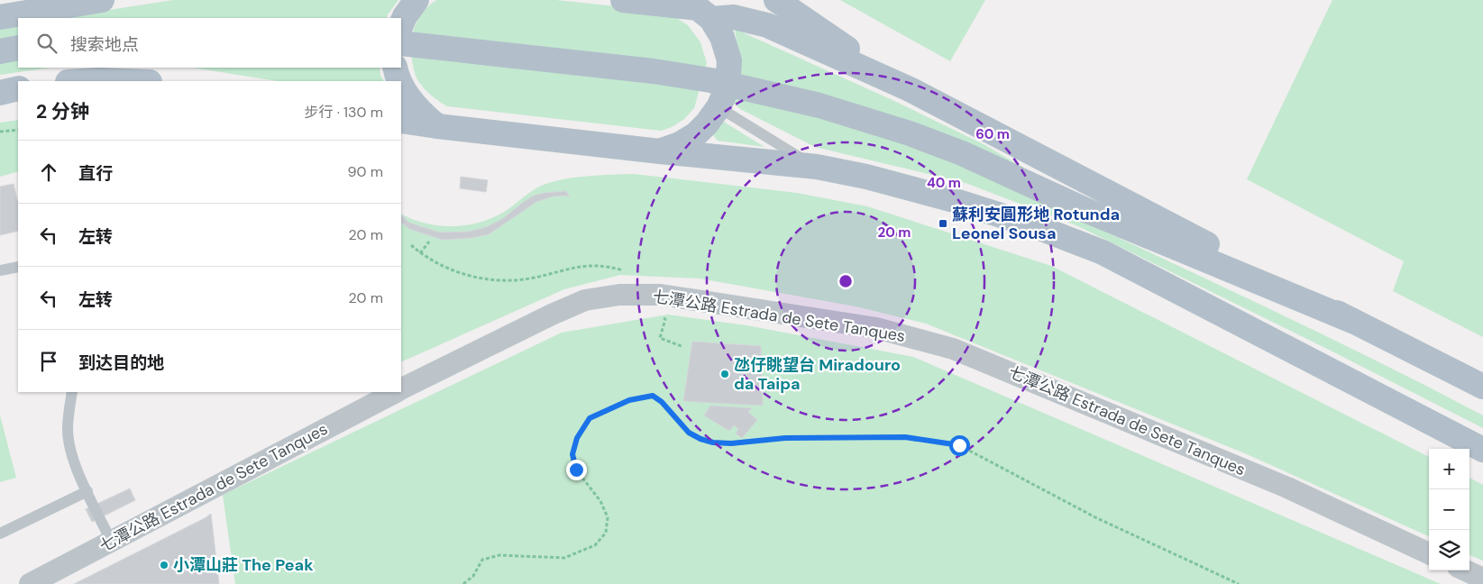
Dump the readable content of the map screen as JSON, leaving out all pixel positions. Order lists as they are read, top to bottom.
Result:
{
  "streets": {
    "street": ["七潭公路 Estrada de Sete Tanques"]
  },
  "places": {
    "transit": ["蘇利安圓形地 Rotunda Leonel Sousa"],
    "other": ["氹仔眺望台 Miradouro da Taipa", "小潭山莊 The Peak"]
  },
  "page": {
    "search": "搜索地点",
    "heading": ["2 分钟", "步行 · 130 m"],
    "list": [
      ["直行", "90 m"],
      ["左转", "20 m"],
      ["左转", "20 m"],
      "到达目的地"
    ],
    "map_buttons": ["+", "−"]
  },
  "rings": ["60 m", "40 m", "20 m"]
}
